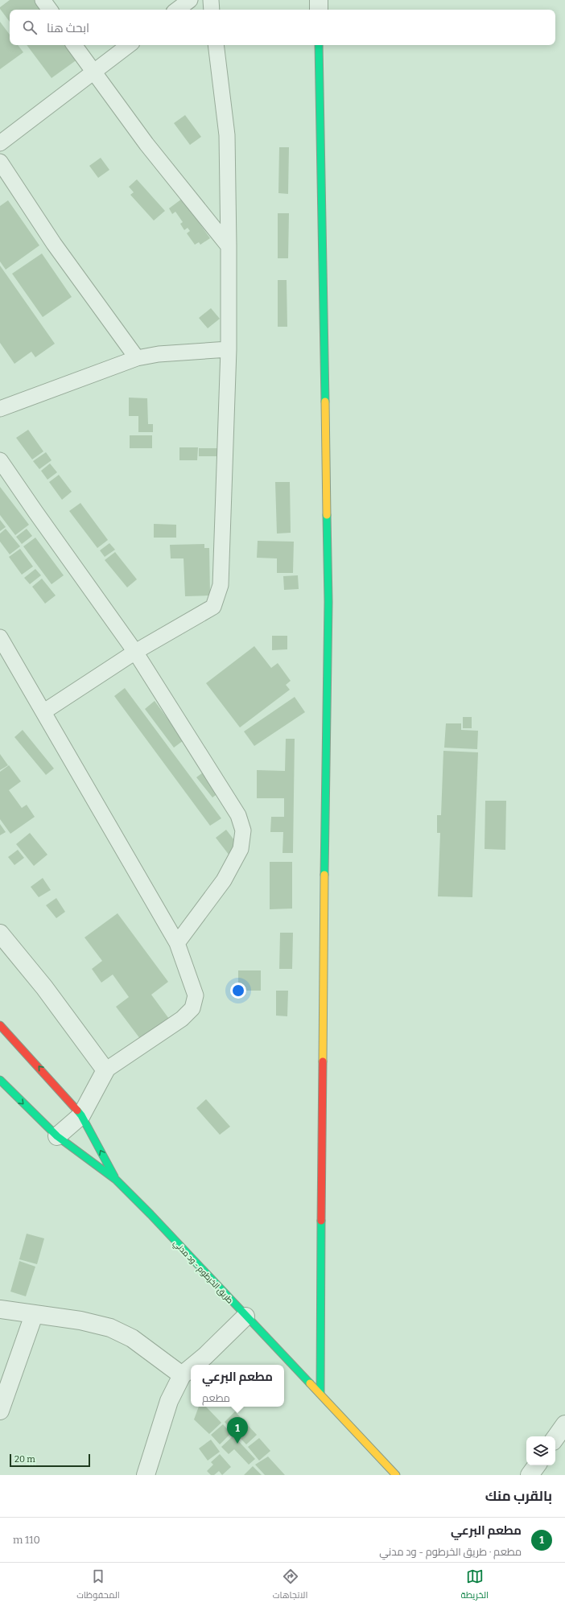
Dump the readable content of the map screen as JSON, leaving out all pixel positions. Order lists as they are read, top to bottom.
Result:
{
  "streets": {
    "main road": ["طريق الخرطوم - ود مدني"]
  },
  "scale_bar": "20 m",
  "page": {
    "search": "ابحث هنا",
    "popup": ["مطعم البرعي", "مطعم"],
    "pins": "1",
    "scale": "20 m",
    "heading": "بالقرب منك",
    "list": [
      {
        "mark": "1",
        "name": "مطعم البرعي",
        "note": "مطعم · طريق الخرطوم - ود مدني",
        "value": "110 m"
      }
    ],
    "nav": ["الخريطة", "الاتجاهات", "المحفوظات"]
  }
}
